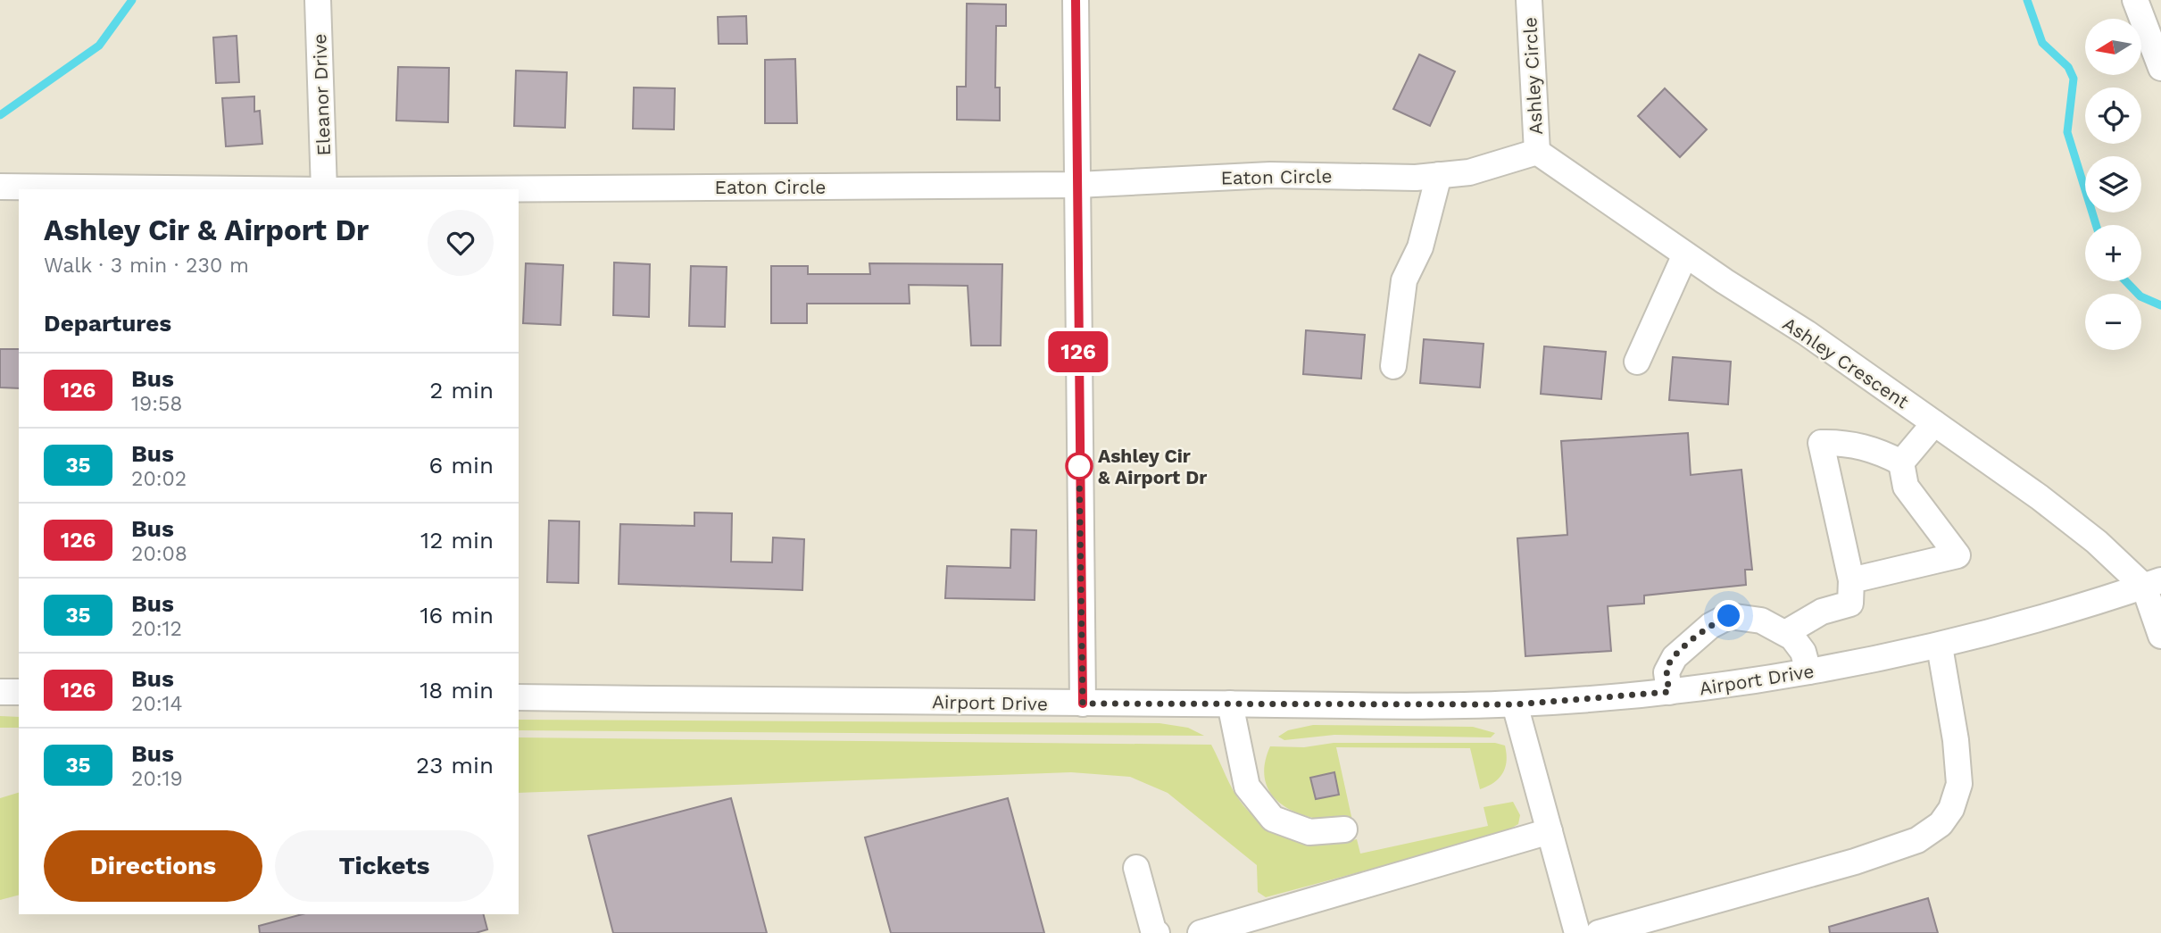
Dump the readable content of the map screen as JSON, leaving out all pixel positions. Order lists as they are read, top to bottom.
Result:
{
  "streets": {
    "street": [
      "Ashley Circle",
      "Eleanor Drive",
      "Eaton Circle",
      "Ashley Crescent",
      "Airport Drive"
    ]
  },
  "crossings": [
    ["Ashley Circle", "Eaton Circle"],
    ["Ashley Circle", "Ashley Crescent"],
    ["Eaton Circle", "Ashley Crescent"],
    ["Ashley Crescent", "Airport Drive"]
  ],
  "places": ["Ashley Cir & Airport Dr"],
  "lines": ["bus line 126"],
  "north": "left",
  "page": {
    "on_map": "126",
    "map_buttons": ["+", "−"],
    "heading": [
      ["Ashley Cir & Airport Dr", "Walk · 3 min · 230 m"],
      "Departures"
    ],
    "list": [
      {
        "mark": "126",
        "name": "Bus",
        "note": "19:58",
        "value": "2 min"
      },
      {
        "mark": "35",
        "name": "Bus",
        "note": "20:02",
        "value": "6 min"
      },
      {
        "mark": "126",
        "name": "Bus",
        "note": "20:08",
        "value": "12 min"
      },
      {
        "mark": "35",
        "name": "Bus",
        "note": "20:12",
        "value": "16 min"
      },
      {
        "mark": "126",
        "name": "Bus",
        "note": "20:14",
        "value": "18 min"
      },
      {
        "mark": "35",
        "name": "Bus",
        "note": "20:19",
        "value": "23 min"
      }
    ],
    "buttons": ["Directions", "Tickets"]
  }
}
